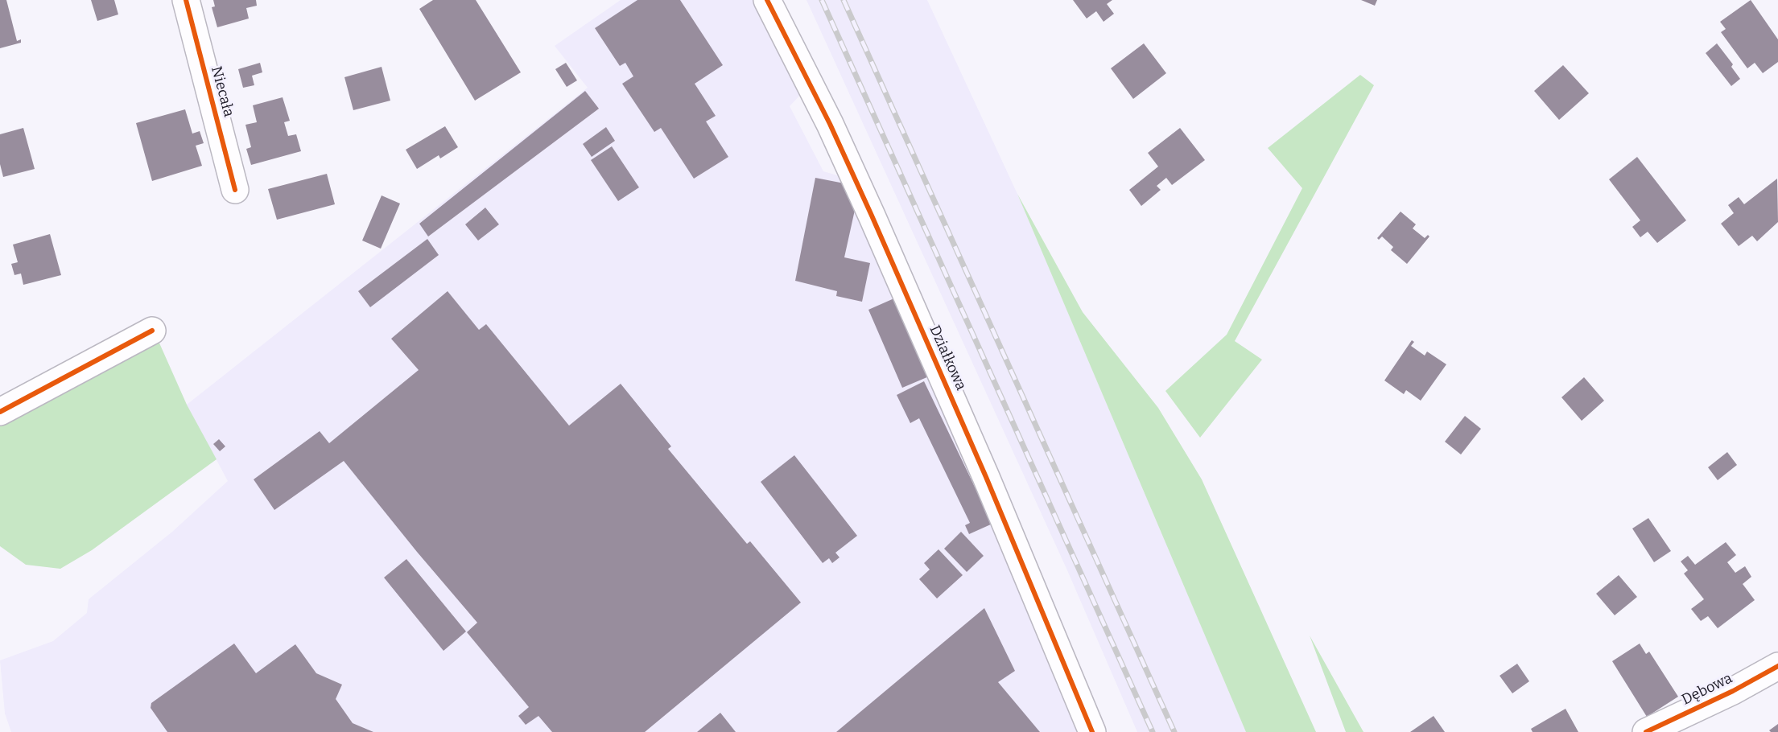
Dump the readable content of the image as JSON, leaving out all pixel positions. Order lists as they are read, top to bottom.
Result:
{
  "streets": {
    "street": ["Niecała", "Działkowa", "Dębowa"]
  }
}
